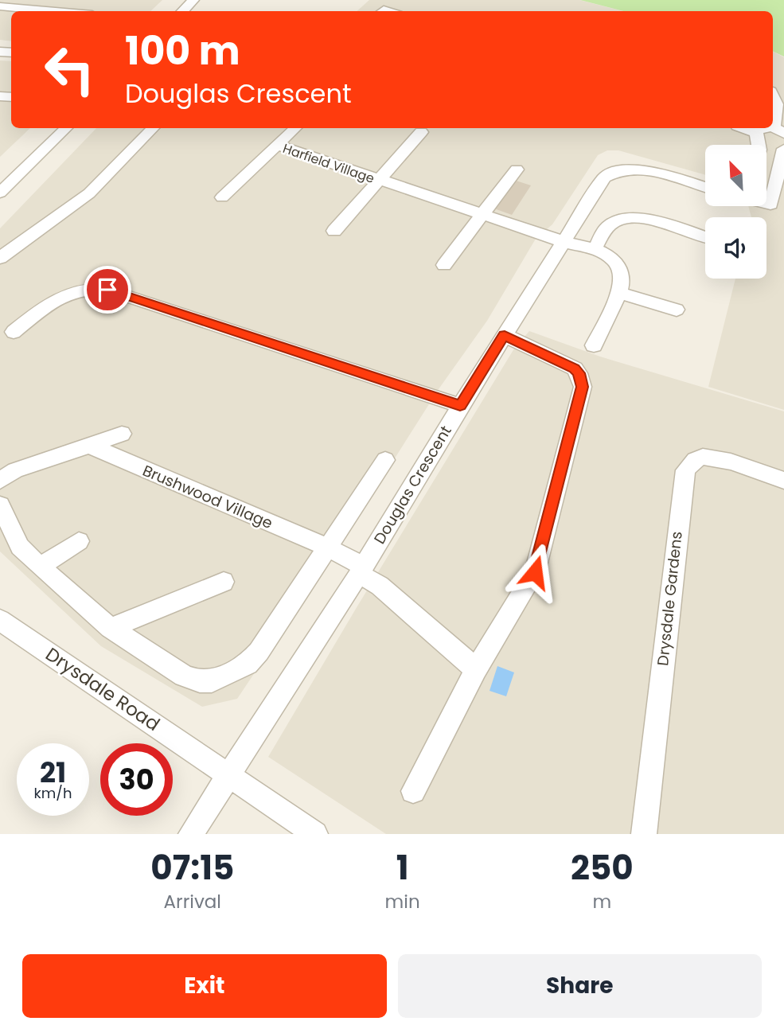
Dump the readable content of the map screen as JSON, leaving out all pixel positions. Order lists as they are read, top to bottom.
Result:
{
  "streets": {
    "street": [
      "Harfield Village",
      "Douglas Crescent",
      "Brushwood Village",
      "Drysdale Gardens",
      "Drysdale Road"
    ]
  },
  "crossings": [
    ["Harfield Village", "Douglas Crescent"],
    ["Douglas Crescent", "Brushwood Village"],
    ["Douglas Crescent", "Drysdale Road"]
  ],
  "north": "top left",
  "page": {
    "turn": ["100 m", "Douglas Crescent"],
    "speed": "21 km/h",
    "limit": "30",
    "eta": [
      "07:15",
      "Arrival",
      "1",
      "min",
      "250",
      "m"
    ],
    "buttons": ["Exit", "Share"]
  }
}
